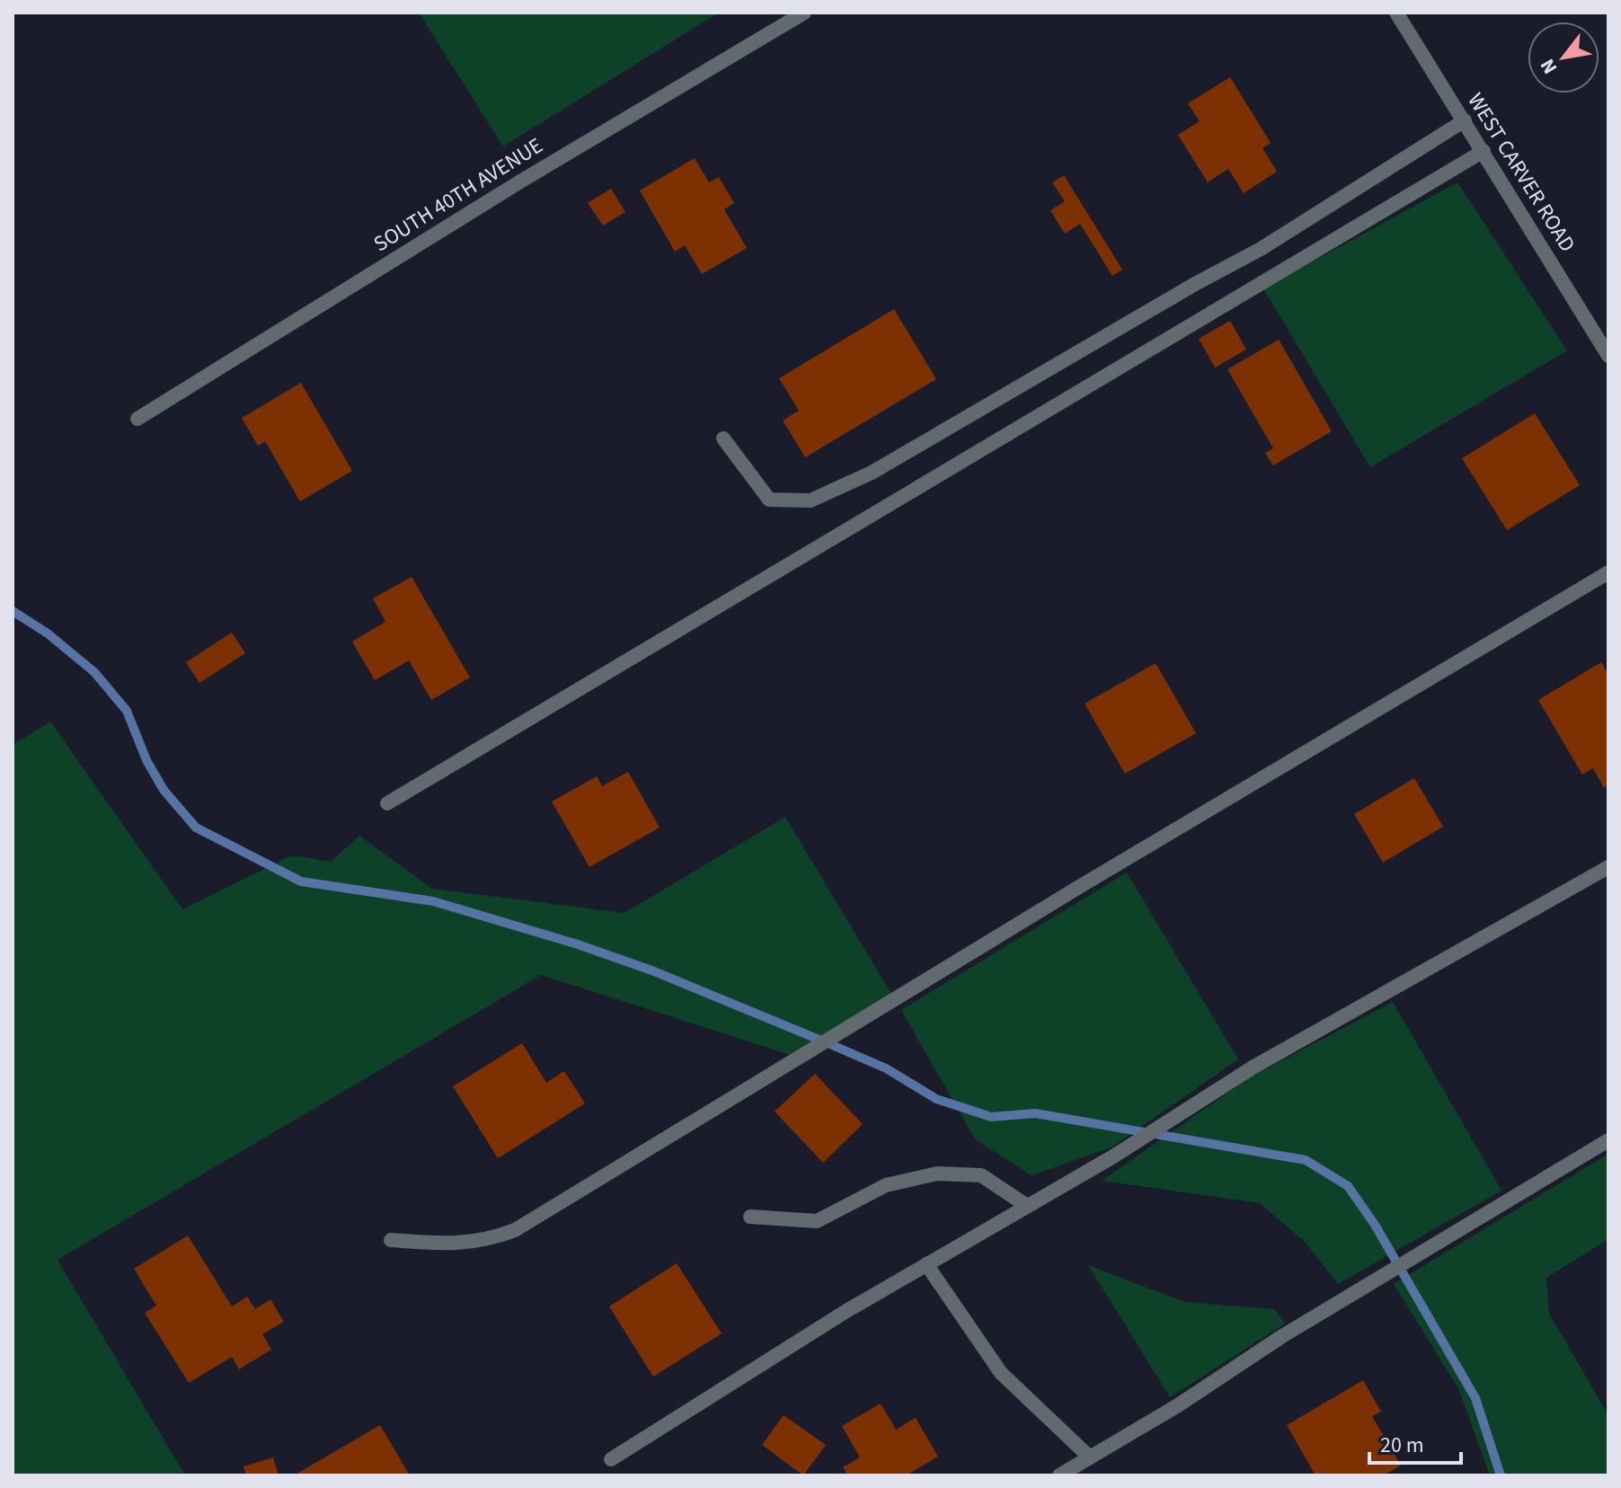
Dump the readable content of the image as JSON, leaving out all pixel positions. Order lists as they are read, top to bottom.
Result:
{
  "streets": {
    "street": ["WEST CARVER ROAD", "SOUTH 40TH AVENUE"]
  },
  "scale_bar": "20 m",
  "north": "bottom left"
}
